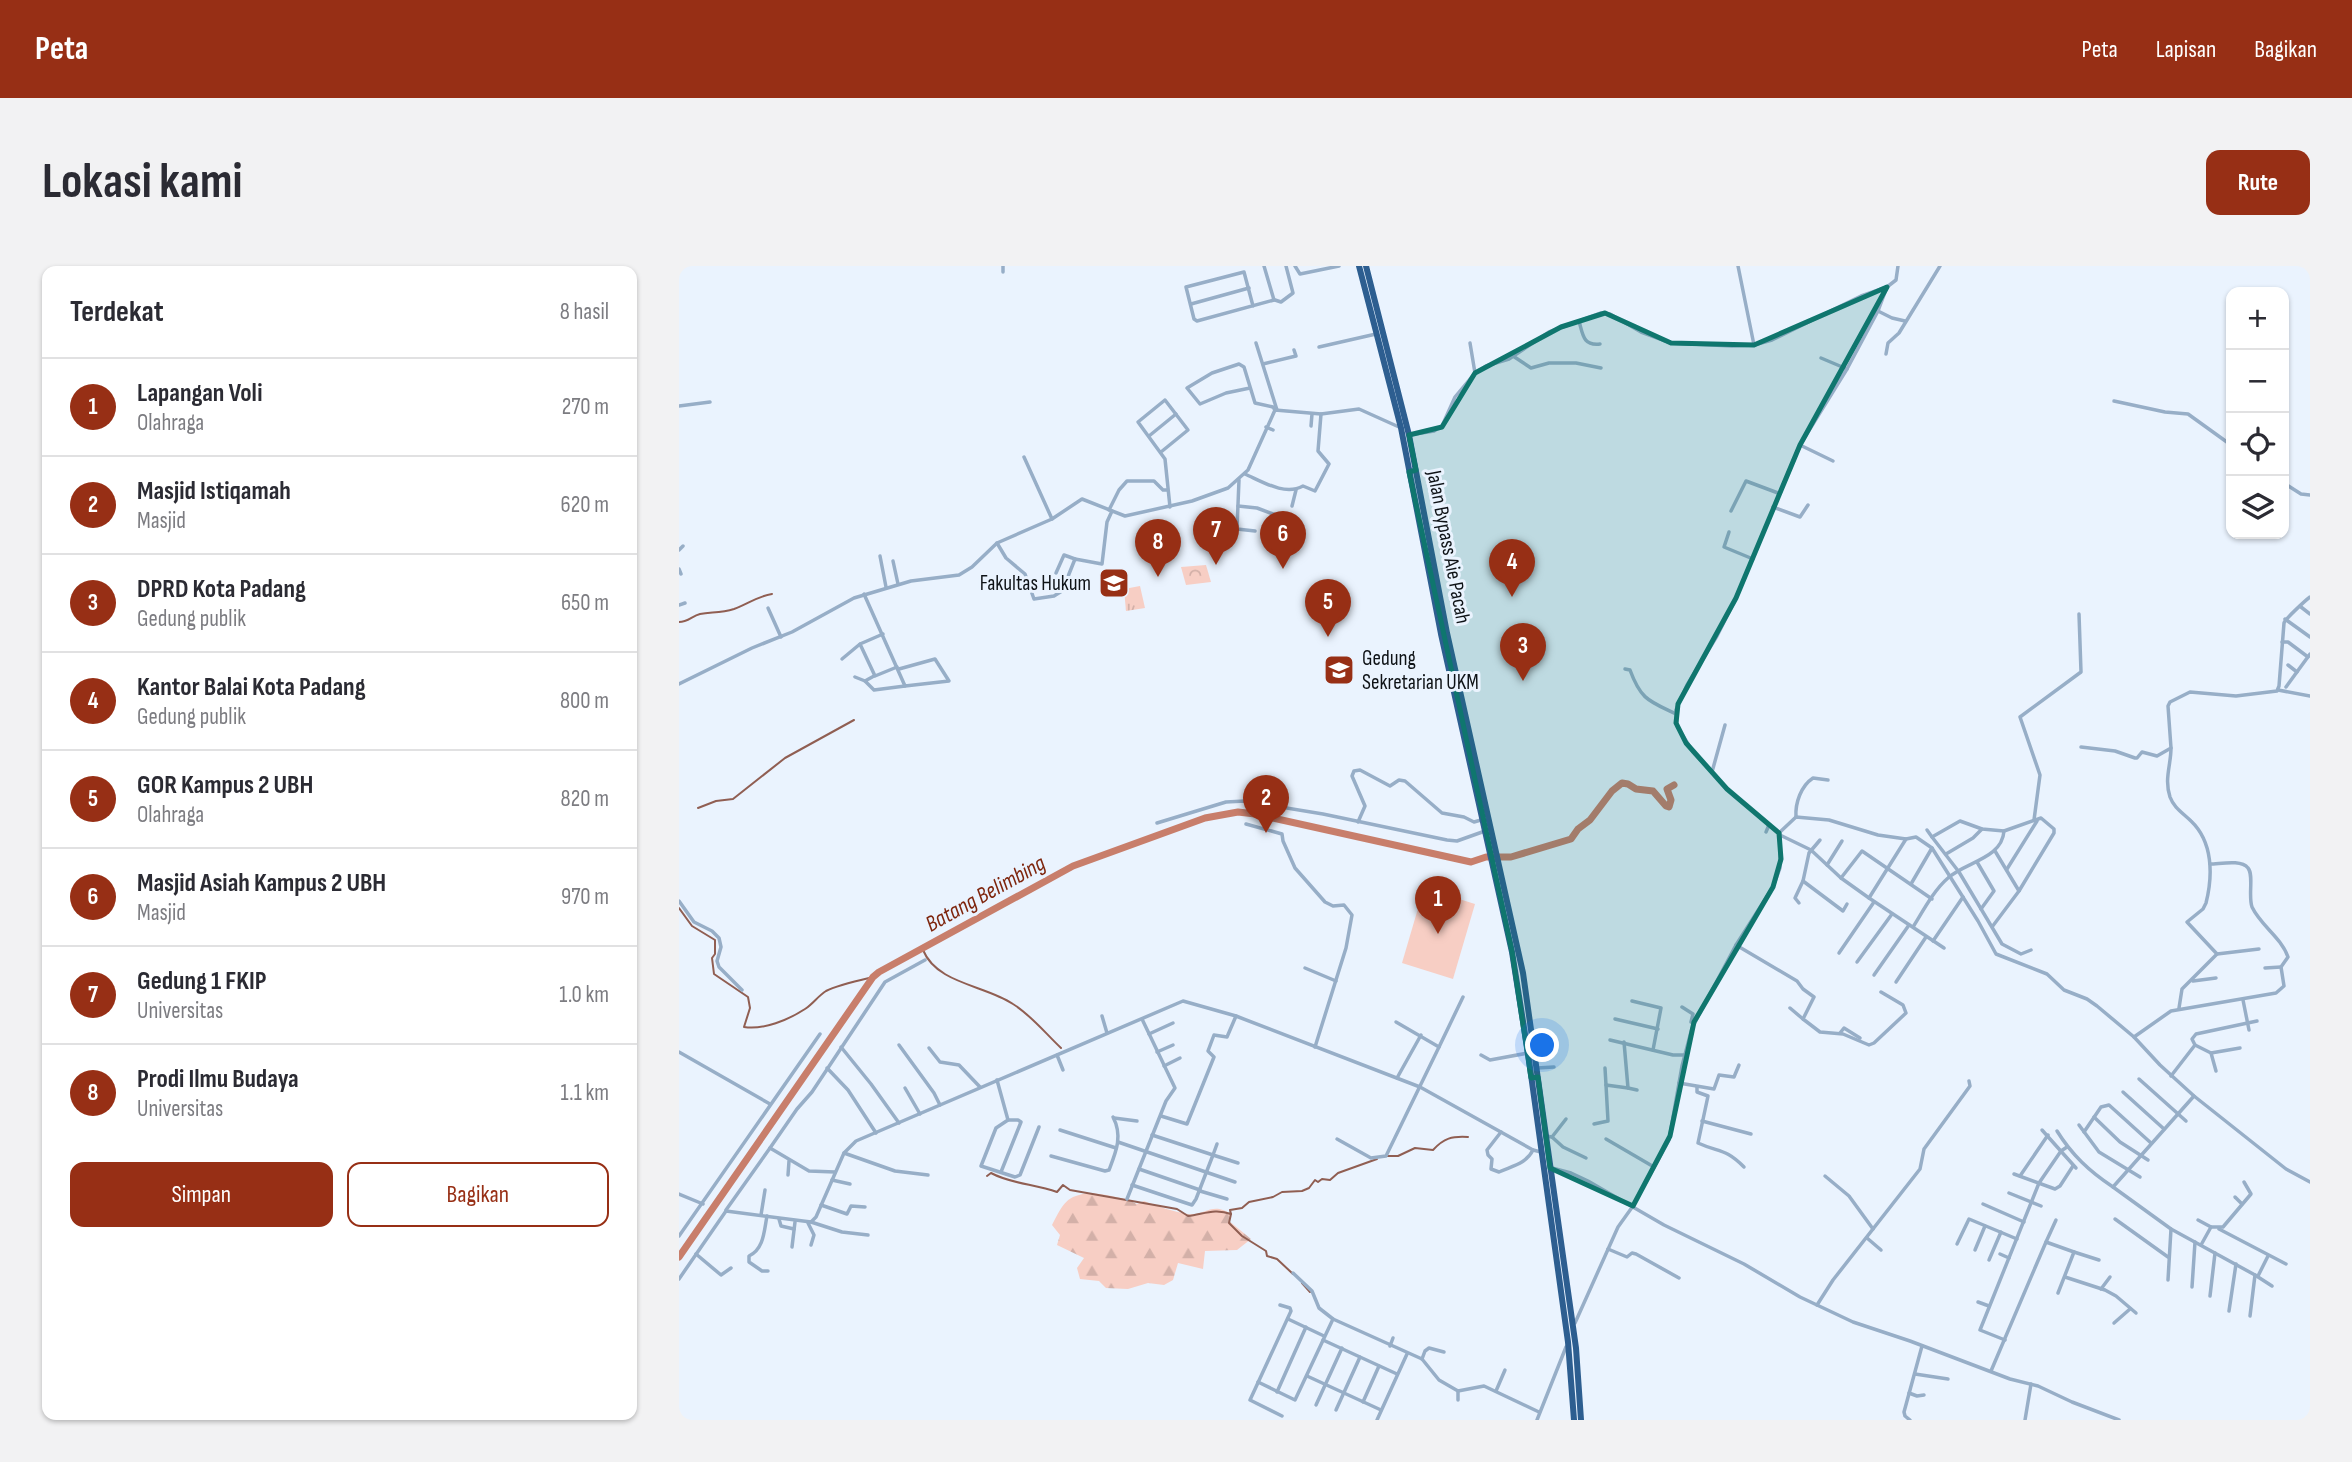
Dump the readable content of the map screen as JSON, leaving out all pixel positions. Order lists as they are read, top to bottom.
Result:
{
  "streets": {
    "highway": ["Jalan Bypass Aie Pacah"]
  },
  "water": ["Batang Belimbing"],
  "places": {
    "school or university": ["Fakultas Hukum", "Gedung Sekretarian UKM"]
  },
  "page": {
    "header": "Peta",
    "nav": ["Peta", "Lapisan", "Bagikan"],
    "buttons": [
      "Rute",
      ["Simpan", "Bagikan"]
    ],
    "title": "Lokasi kami",
    "heading": ["Terdekat", "8 hasil"],
    "map_buttons": ["+", "−"],
    "list": [
      {
        "mark": "1",
        "name": "Lapangan Voli",
        "note": "Olahraga",
        "value": "270 m"
      },
      {
        "mark": "2",
        "name": "Masjid Istiqamah",
        "note": "Masjid",
        "value": "620 m"
      },
      {
        "mark": "3",
        "name": "DPRD Kota Padang",
        "note": "Gedung publik",
        "value": "650 m"
      },
      {
        "mark": "4",
        "name": "Kantor Balai Kota Padang",
        "note": "Gedung publik",
        "value": "800 m"
      },
      {
        "mark": "5",
        "name": "GOR Kampus 2 UBH",
        "note": "Olahraga",
        "value": "820 m"
      },
      {
        "mark": "6",
        "name": "Masjid Asiah Kampus 2 UBH",
        "note": "Masjid",
        "value": "970 m"
      },
      {
        "mark": "7",
        "name": "Gedung 1 FKIP",
        "note": "Universitas",
        "value": "1.0 km"
      },
      {
        "mark": "8",
        "name": "Prodi Ilmu Budaya",
        "note": "Universitas",
        "value": "1.1 km"
      }
    ],
    "pins": [
      "7",
      "6",
      "8",
      "4",
      "5",
      "3",
      "2",
      "1"
    ]
  }
}
